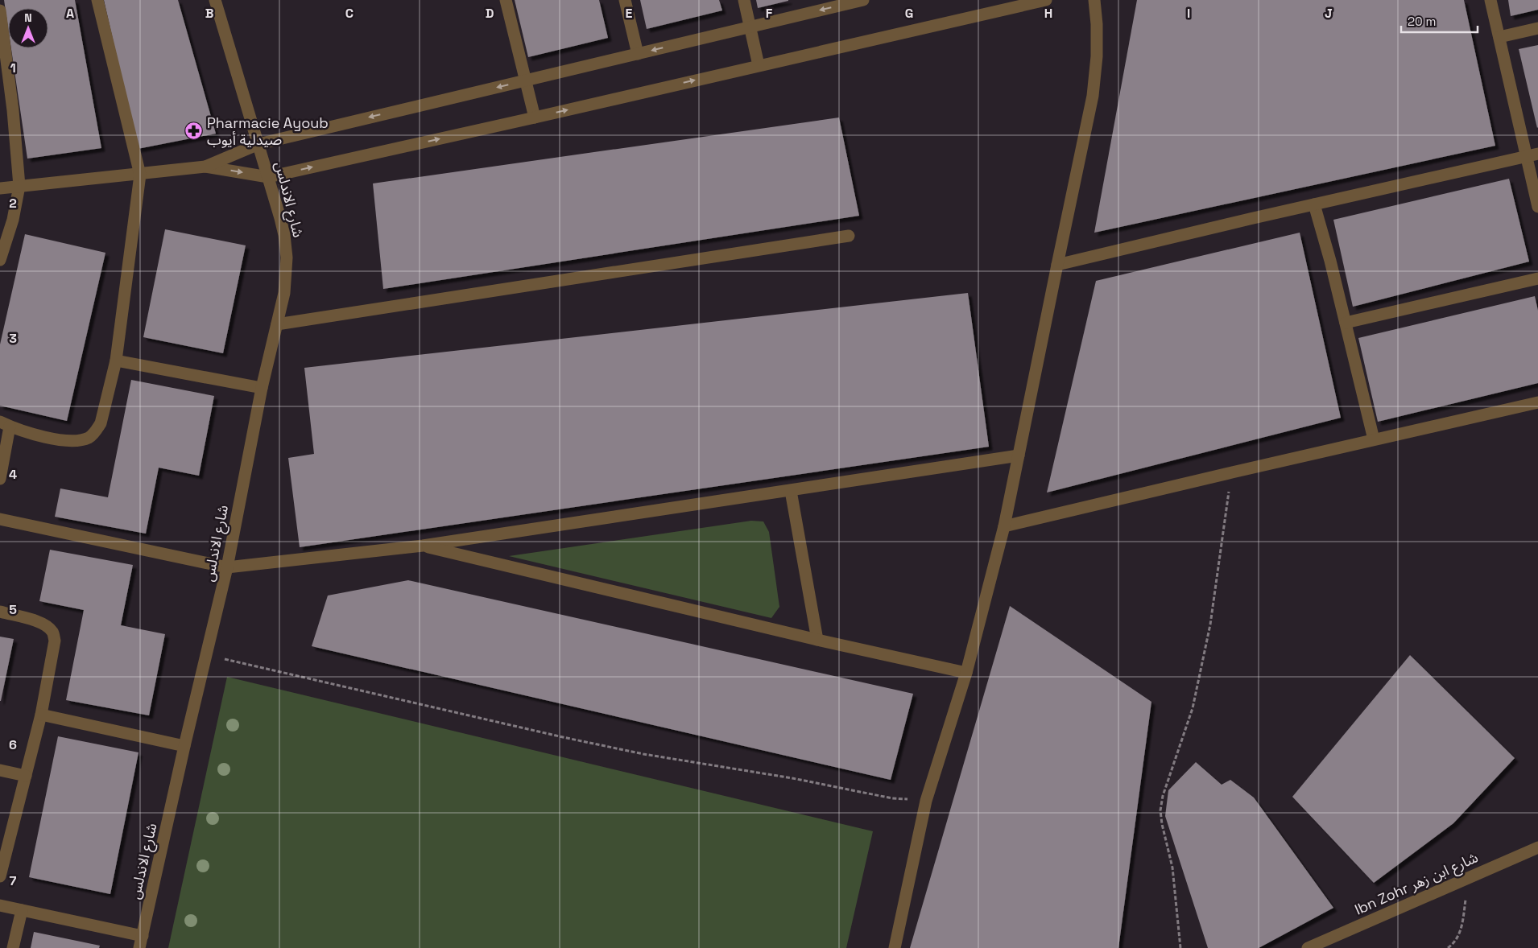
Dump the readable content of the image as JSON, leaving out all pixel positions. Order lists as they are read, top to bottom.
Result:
{
  "streets": {
    "street": ["شارع الاندلس", "Ibn Zohr شارع ابن زهر"]
  },
  "places": {
    "pharmacy": ["Pharmacie Ayoub صيدلية أيوب"]
  },
  "scale_bar": "20 m",
  "north": "top",
  "grid": {
    "columns": [
      "A",
      "B",
      "C",
      "D",
      "E",
      "F",
      "G",
      "H",
      "I",
      "J"
    ],
    "rows": [
      "1",
      "2",
      "3",
      "4",
      "5",
      "6",
      "7"
    ]
  }
}
